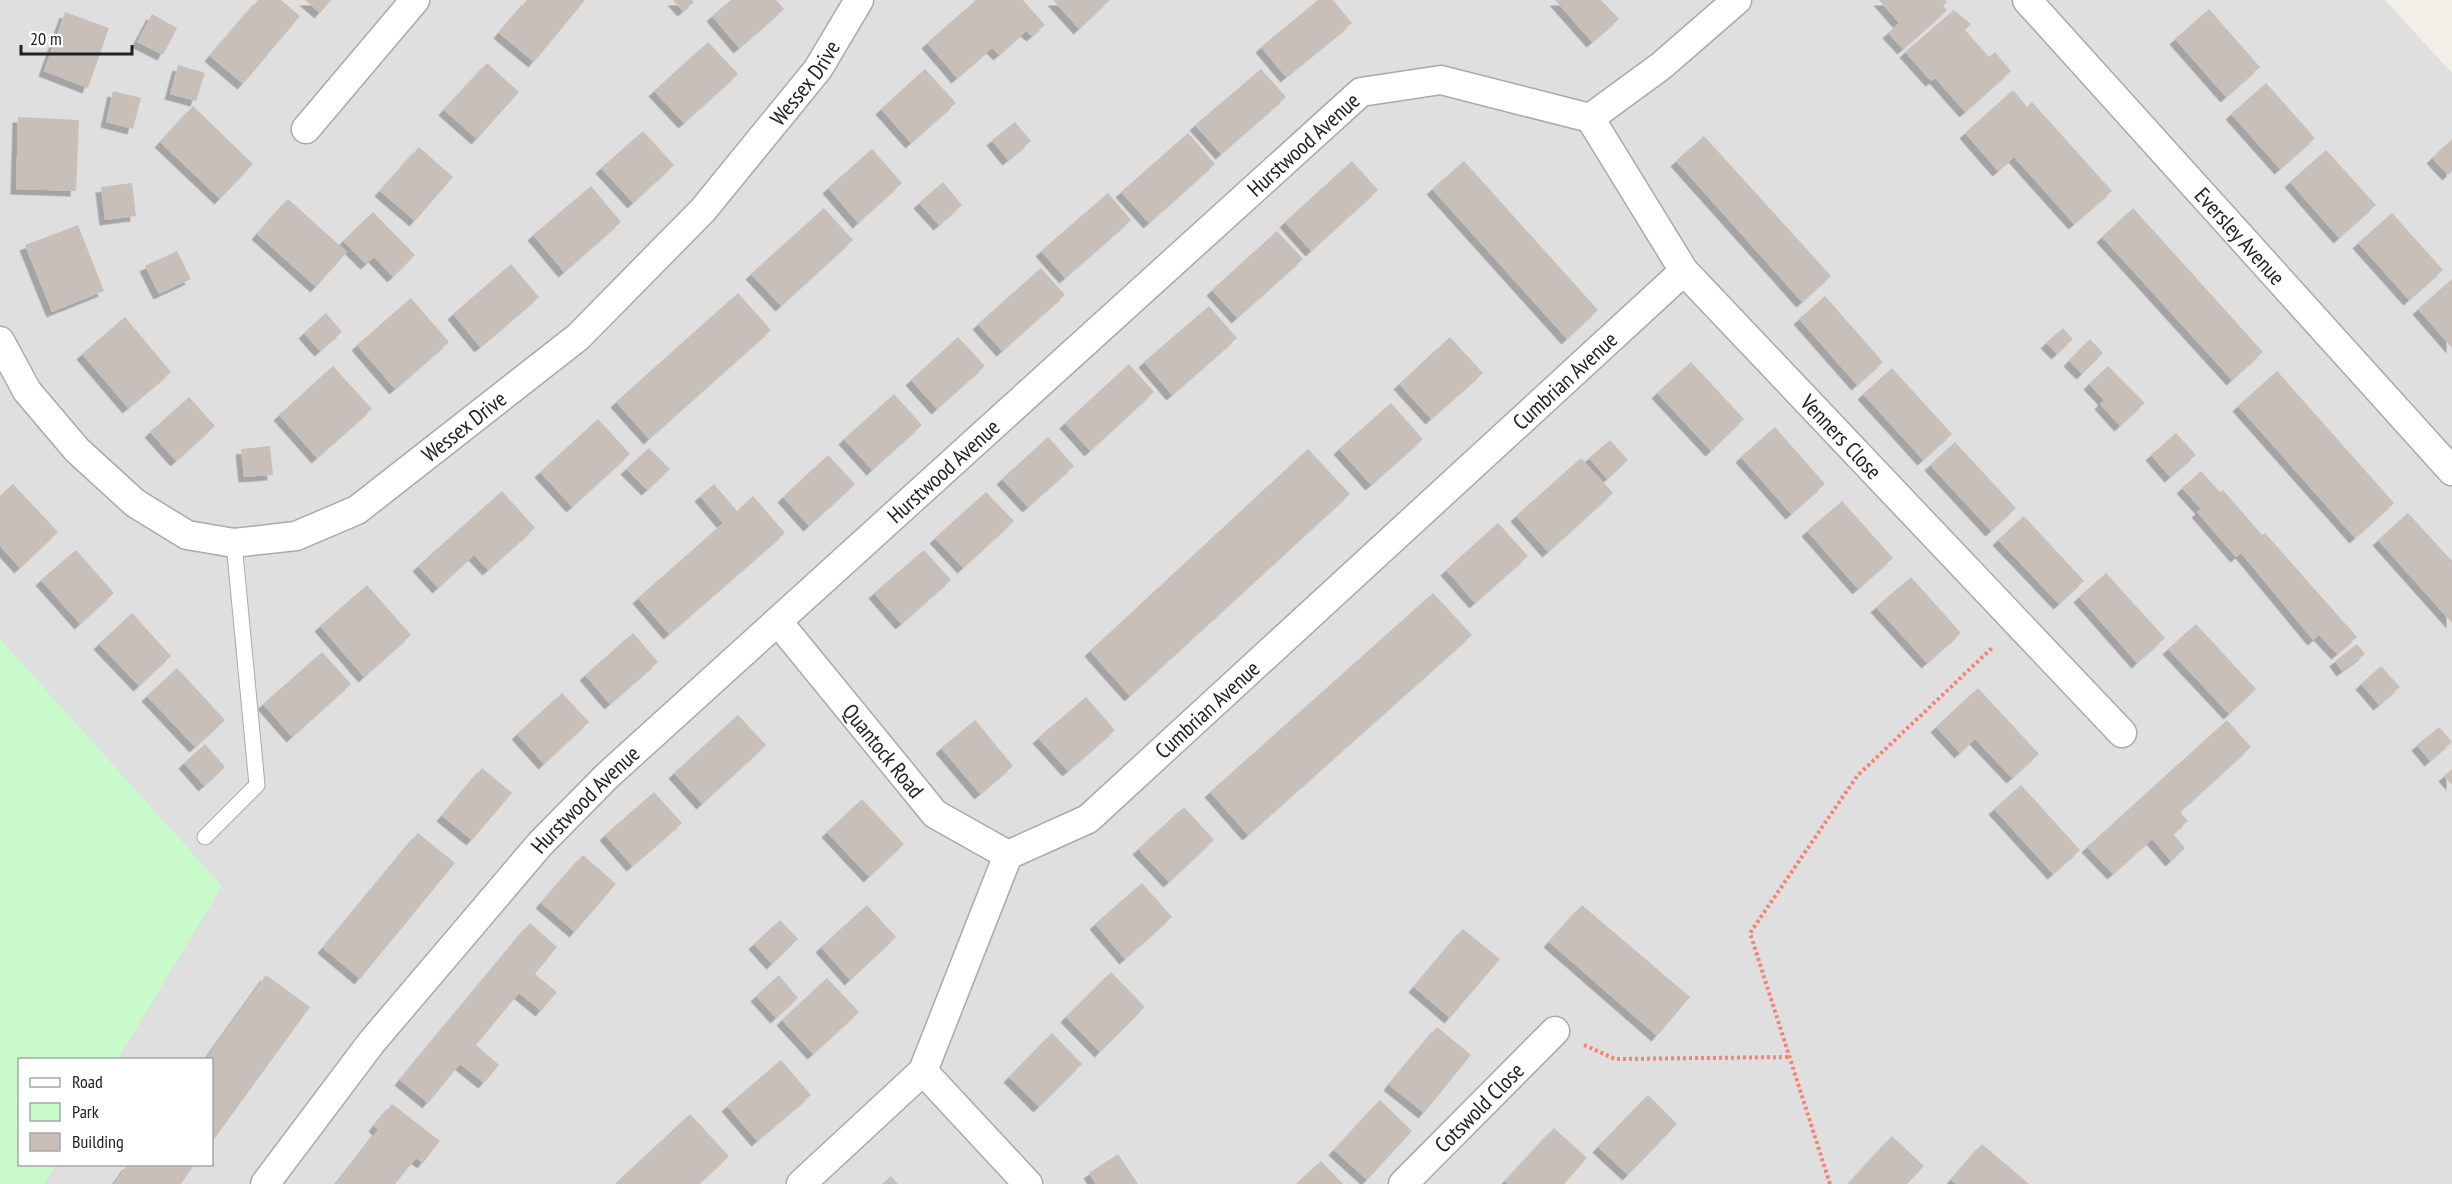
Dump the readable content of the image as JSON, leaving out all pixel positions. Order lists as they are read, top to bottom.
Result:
{
  "streets": {
    "street": [
      "Wessex Drive",
      "Hurstwood Avenue",
      "Eversley Avenue",
      "Cumbrian Avenue",
      "Venners Close",
      "Quantock Road",
      "Cotswold Close"
    ]
  },
  "crossings": [
    ["Hurstwood Avenue", "Venners Close"],
    ["Hurstwood Avenue", "Quantock Road"],
    ["Cumbrian Avenue", "Venners Close"],
    ["Cumbrian Avenue", "Quantock Road"]
  ],
  "legend": ["Road", "Park", "Building"],
  "scale_bar": "20 m"
}
